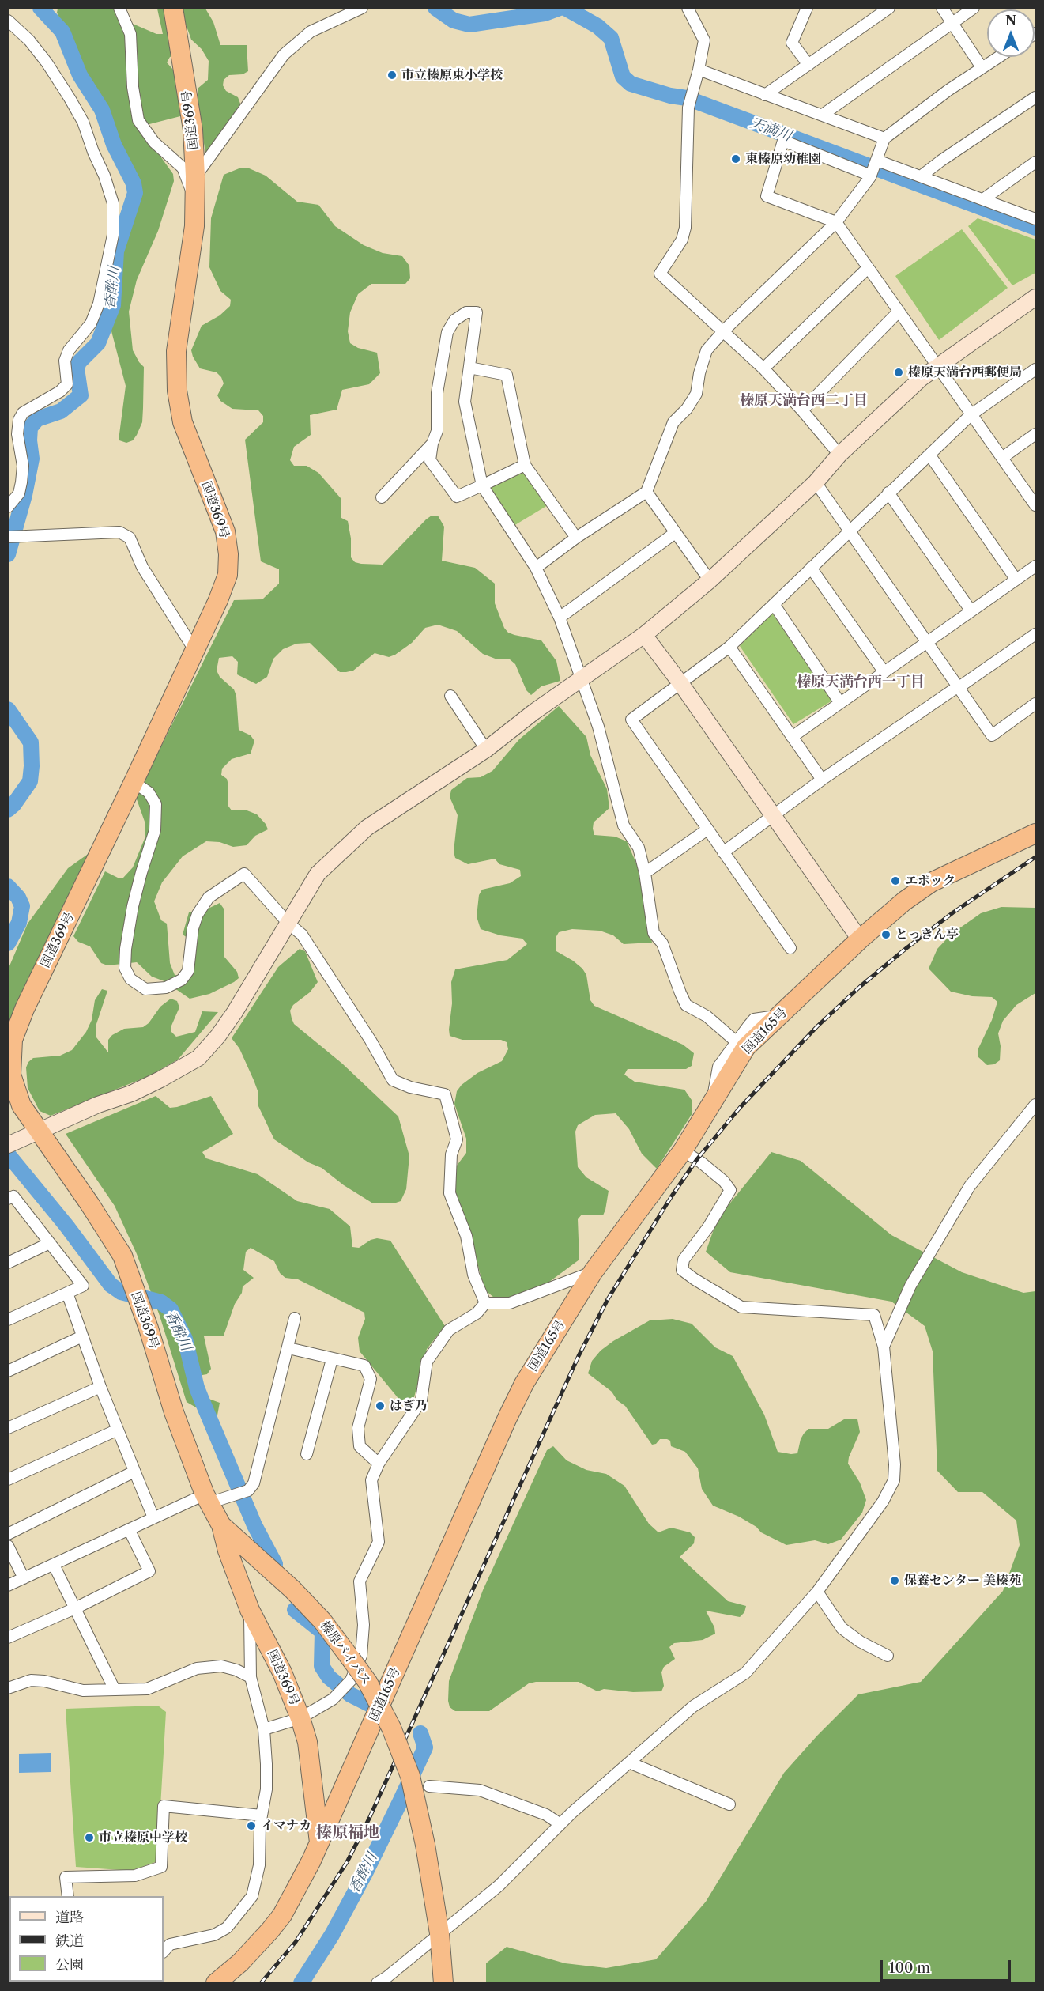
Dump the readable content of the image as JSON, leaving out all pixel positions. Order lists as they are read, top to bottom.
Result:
{
  "streets": {
    "highway": ["国道369号", "国道165号", "榛原バイパス"]
  },
  "crossings": [
    ["国道369号", "国道165号"],
    ["国道369号", "榛原バイパス"]
  ],
  "districts": ["榛原天満台西二丁目", "榛原天満台西一丁目", "榛原福地"],
  "water": ["天満川", "香酔川"],
  "places": [
    "市立榛原東小学校",
    "東榛原幼稚園",
    "榛原天満台西郵便局",
    "エポック",
    "とっきん亭",
    "はぎ乃",
    "保養センター 美榛苑",
    "イマナカ",
    "市立榛原中学校"
  ],
  "legend": ["道路", "鉄道", "公園"],
  "scale_bar": "100 m",
  "north": "top"
}
